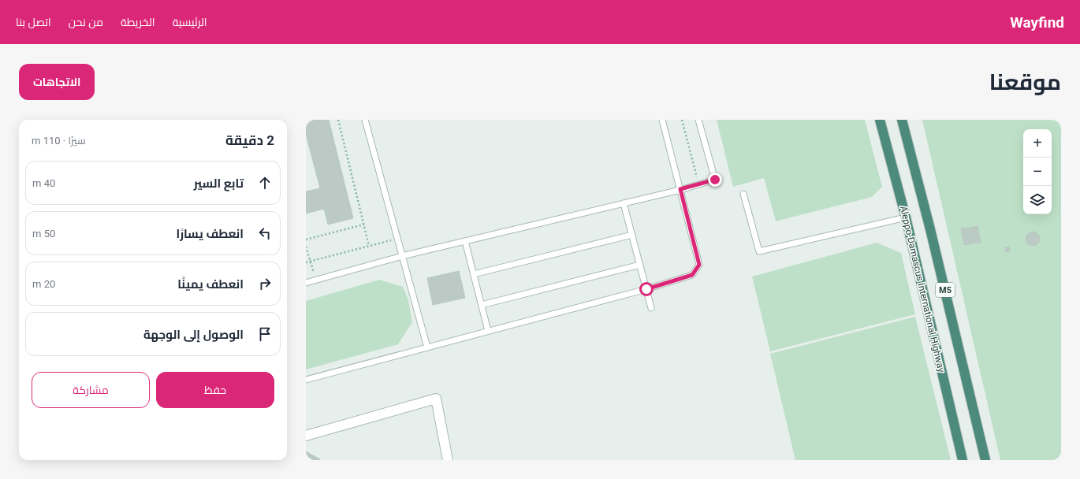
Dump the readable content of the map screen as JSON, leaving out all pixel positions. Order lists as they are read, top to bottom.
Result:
{
  "streets": {
    "highway": ["Aleppo-Damascus International Highway", "M5"]
  },
  "page": {
    "header": "Wayfind",
    "nav": [
      "الرئيسية",
      "الخريطة",
      "من نحن",
      "اتصل بنا"
    ],
    "title": "موقعنا",
    "buttons": [
      "الاتجاهات",
      ["حفظ", "مشاركة"]
    ],
    "heading": ["2 دقيقة", "سيرًا · 110 m"],
    "map_buttons": ["+", "−"],
    "list": [
      ["تابع السير", "40 m"],
      ["انعطف يسارًا", "50 m"],
      ["انعطف يمينًا", "20 m"],
      "الوصول إلى الوجهة"
    ]
  }
}
